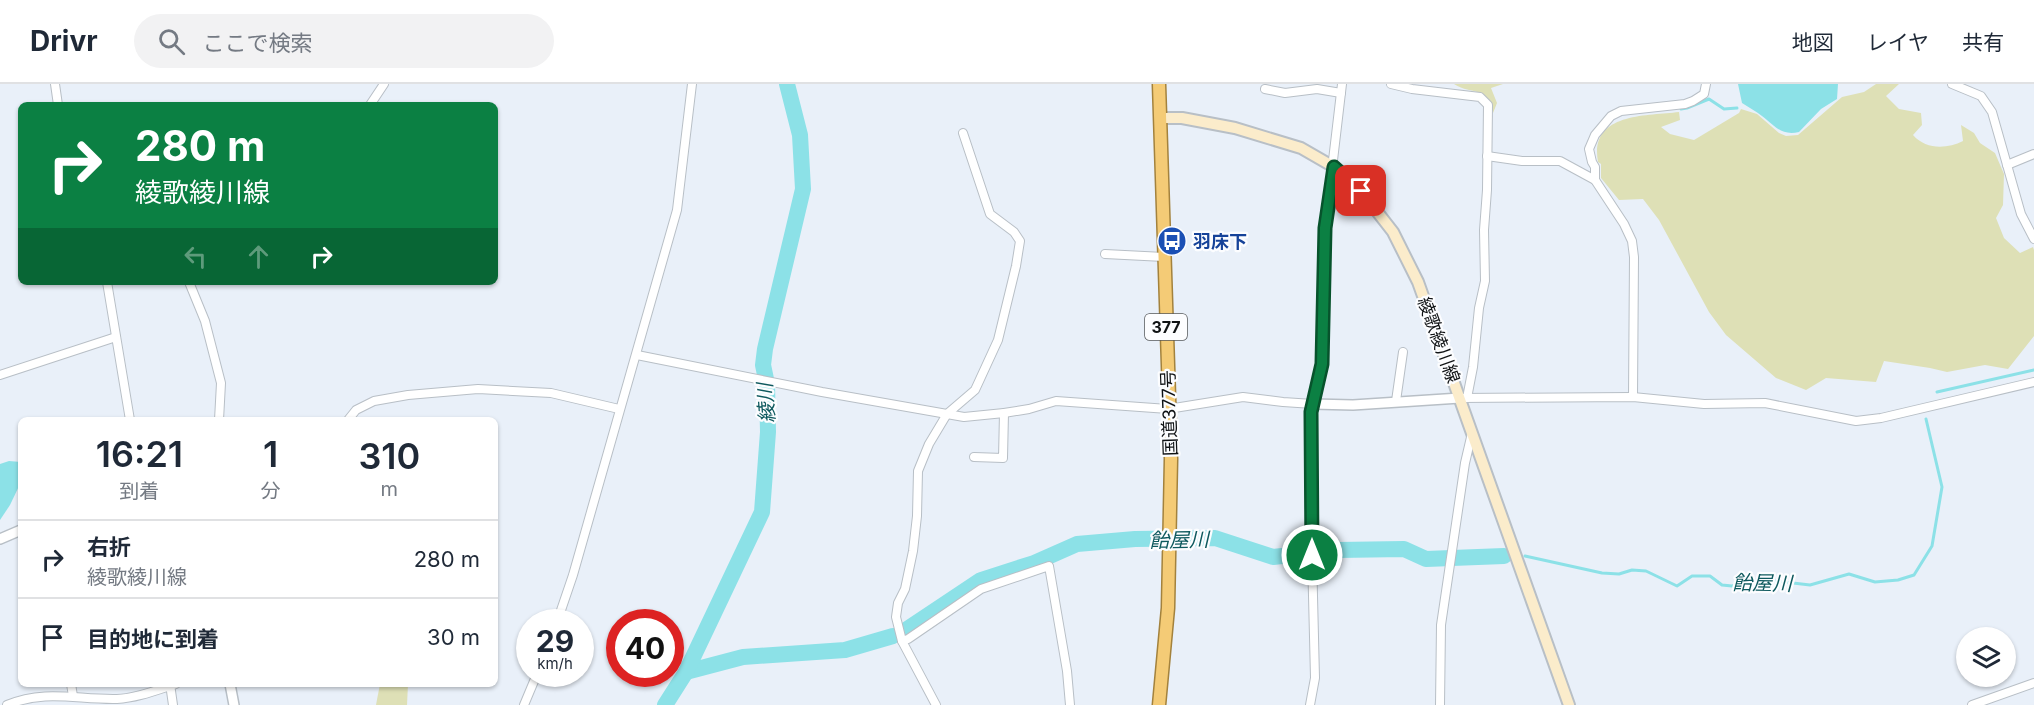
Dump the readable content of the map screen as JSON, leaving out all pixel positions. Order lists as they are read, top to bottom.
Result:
{
  "streets": {
    "highway": ["377", "国道377号"],
    "main road": ["綾歌綾川線"]
  },
  "crossings": [
    ["綾歌綾川線", "国道377号"]
  ],
  "water": ["綾川", "飴屋川"],
  "places": {
    "bus stop": ["羽床下"]
  },
  "page": {
    "header": "Drivr",
    "search": "ここで検索",
    "nav": ["地図", "レイヤ", "共有"],
    "turn": ["280 m", "綾歌綾川線"],
    "eta": [
      "16:21",
      "到着",
      "1",
      "分",
      "310",
      "m"
    ],
    "list": [
      {
        "name": "右折",
        "note": "綾歌綾川線",
        "value": "280 m"
      },
      {
        "name": "目的地に到着",
        "value": "30 m"
      }
    ],
    "speed": "29 km/h",
    "limit": "40"
  }
}
